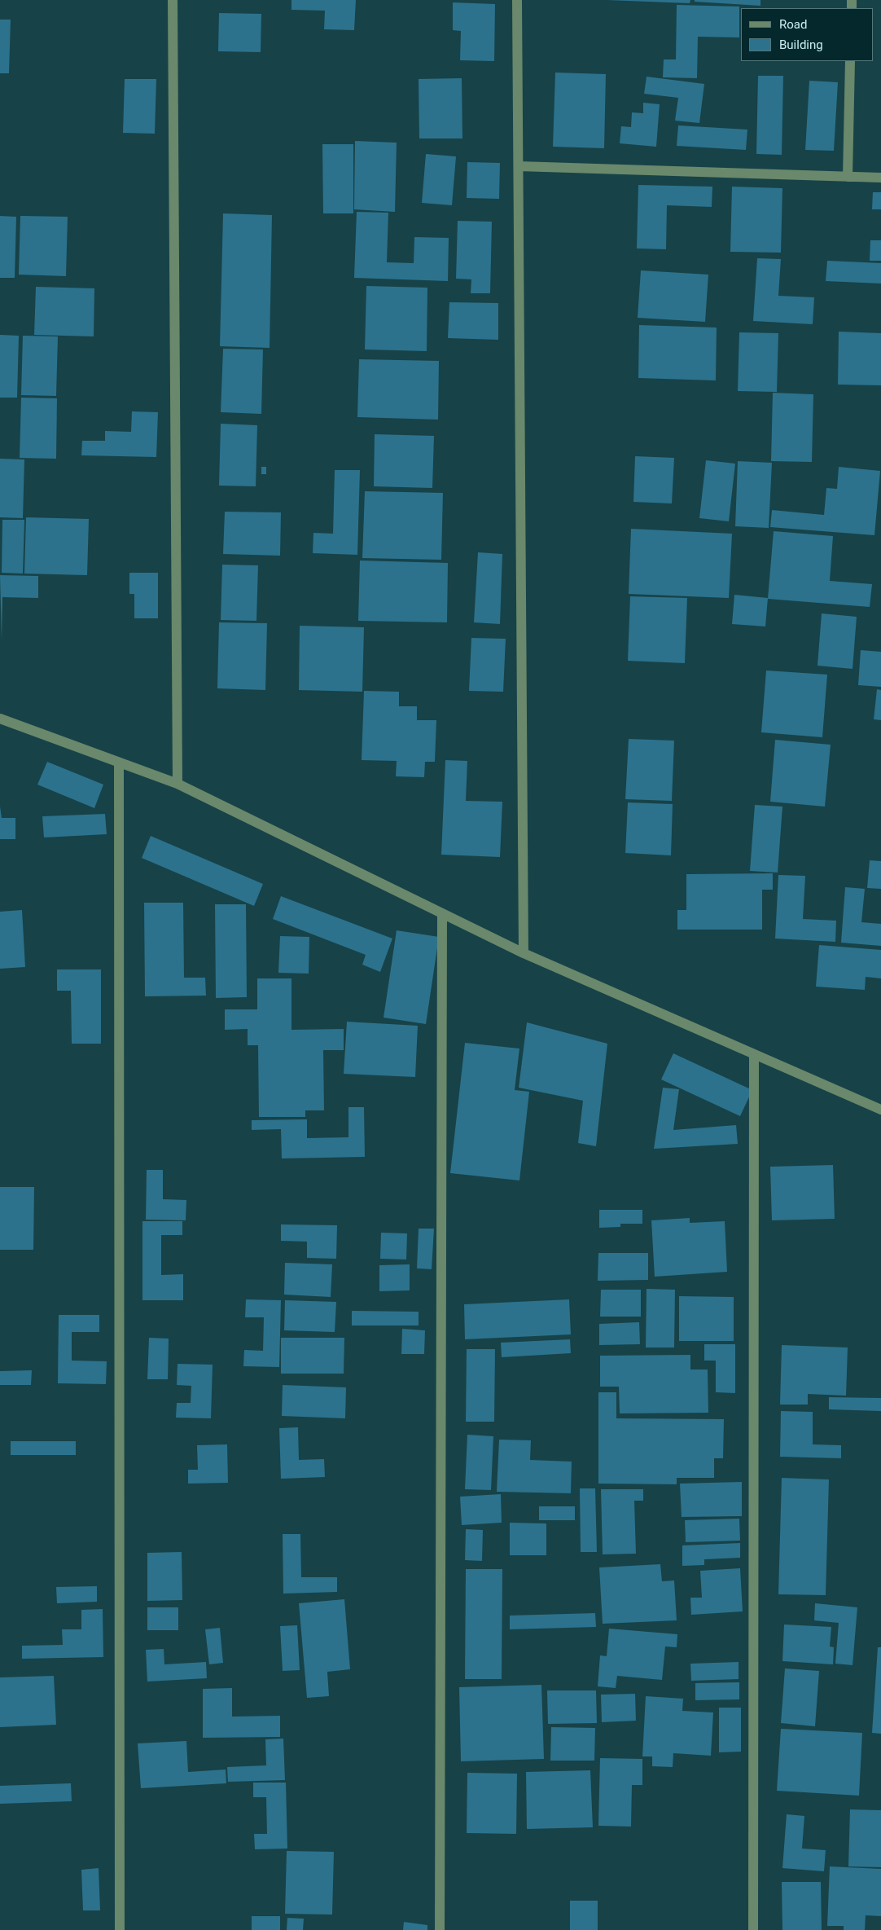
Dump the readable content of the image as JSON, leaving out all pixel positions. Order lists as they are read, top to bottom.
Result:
{
  "legend": ["Road", "Building"]
}
